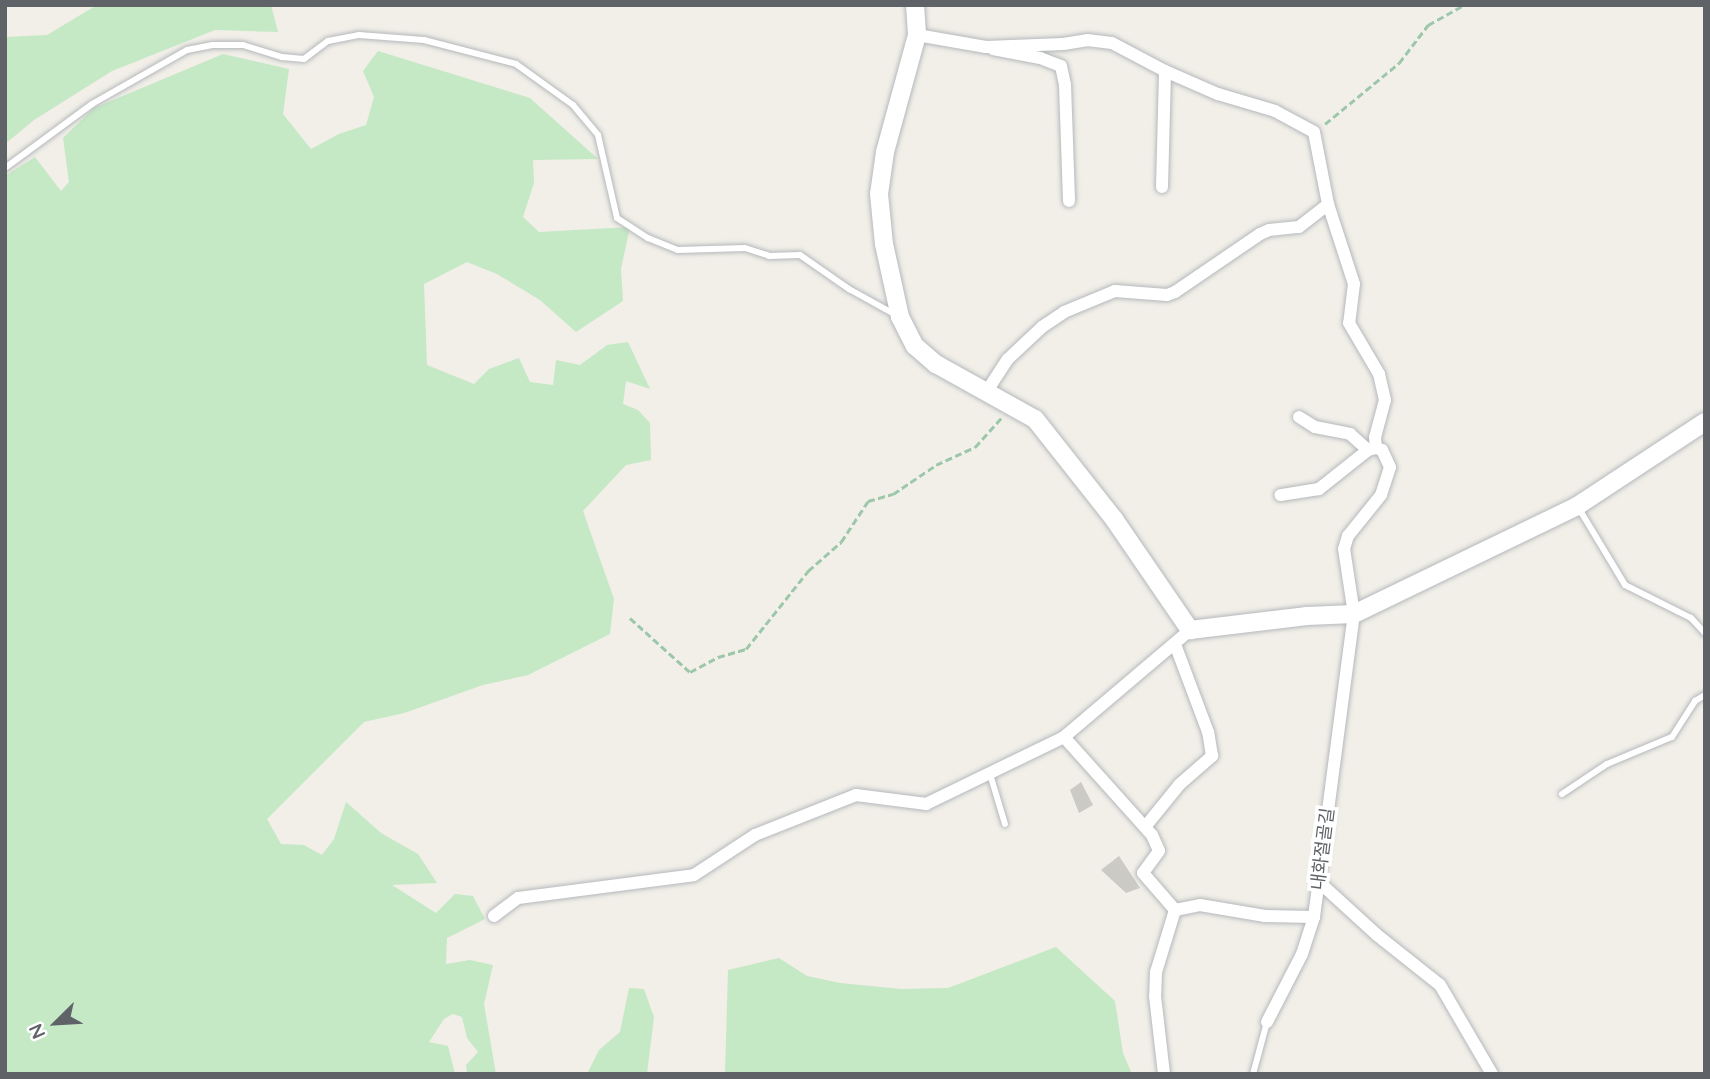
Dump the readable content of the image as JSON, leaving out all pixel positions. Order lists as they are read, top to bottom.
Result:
{
  "streets": {
    "street": ["내화절골길"]
  },
  "north": "bottom left"
}
